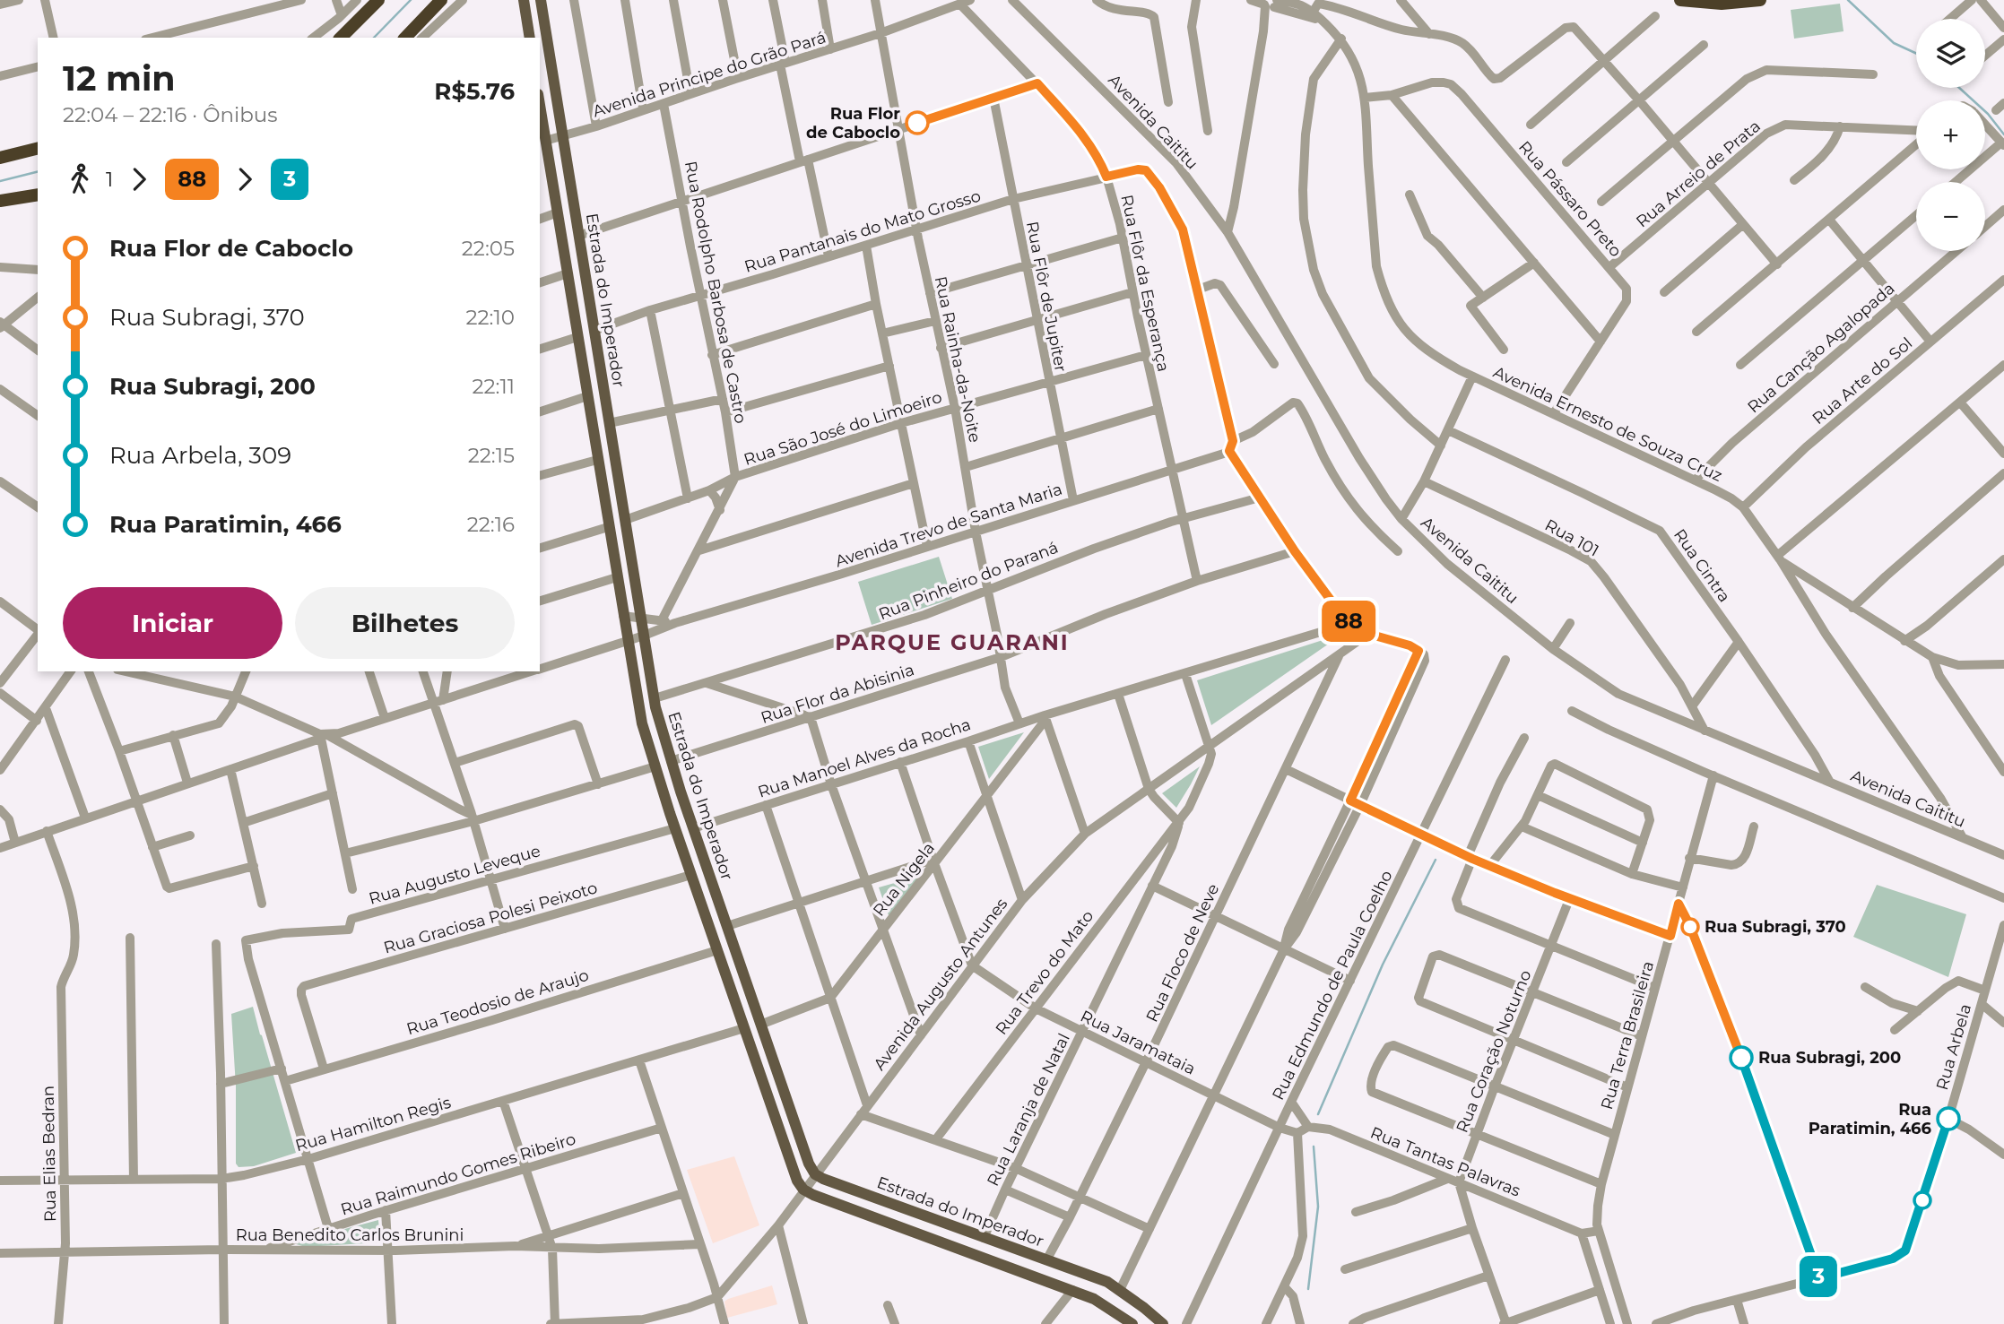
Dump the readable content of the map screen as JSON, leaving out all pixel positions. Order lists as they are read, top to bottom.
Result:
{
  "streets": {
    "main road": ["Estrada do Imperador"],
    "street": [
      "Avenida Principe do Grão Pará",
      "Avenida Caititu",
      "Rua Arreio de Prata",
      "Rua Pássaro Preto",
      "Rua Pantanais do Mato Grosso",
      "Rua Flôr da Esperança",
      "Rua Rodolpho Barbosa de Castro",
      "Rua Flôr de Jupiter",
      "Rua Canção Agalopada",
      "Rua Rainha-da-Noite",
      "Rua Arte do Sol",
      "Avenida Ernesto de Souza Cruz",
      "Rua São José do Limoeiro",
      "Avenida Trevo de Santa Maria",
      "Rua 101",
      "Rua Cintra",
      "Rua Pinheiro do Paraná",
      "Rua Flor da Abisinia",
      "Rua Manoel Alves da Rocha",
      "Rua Augusto Leveque",
      "Rua Nigela",
      "Rua Graciosa Polesi Peixoto",
      "Rua Floco de Neve",
      "Rua Trevo do Mato",
      "Avenida Augusto Antunes",
      "Rua Edmundo de Paula Coelho",
      "Rua Teodosio de Araujo",
      "Rua Terra Brasileira",
      "Rua Jaramataia",
      "Rua Arbela",
      "Rua Coração Noturno",
      "Rua Laranja de Natal",
      "Rua Hamilton Regis",
      "Rua Elias Bedran",
      "Rua Tantas Palavras",
      "Rua Raimundo Gomes Ribeiro",
      "Rua Benedito Carlos Brunini"
    ]
  },
  "crossings": [
    ["Avenida Principe do Grão Pará", "Rua Flôr da Esperança"],
    ["Avenida Principe do Grão Pará", "Rua Rodolpho Barbosa de Castro"],
    ["Avenida Principe do Grão Pará", "Estrada do Imperador"],
    ["Avenida Principe do Grão Pará", "Rua Rainha-da-Noite"],
    ["Avenida Caititu", "Avenida Ernesto de Souza Cruz"],
    ["Avenida Caititu", "Rua 101"],
    ["Avenida Caititu", "Rua Cintra"],
    ["Rua Arreio de Prata", "Rua Pássaro Preto"],
    ["Rua Pássaro Preto", "Avenida Ernesto de Souza Cruz"],
    ["Rua Pantanais do Mato Grosso", "Rua Flôr da Esperança"],
    ["Rua Pantanais do Mato Grosso", "Rua Rodolpho Barbosa de Castro"],
    ["Rua Pantanais do Mato Grosso", "Rua Flôr de Jupiter"],
    ["Rua Pantanais do Mato Grosso", "Estrada do Imperador"],
    ["Rua Pantanais do Mato Grosso", "Rua Rainha-da-Noite"],
    ["Rua Flôr da Esperança", "Rua São José do Limoeiro"],
    ["Rua Flôr da Esperança", "Avenida Trevo de Santa Maria"],
    ["Rua Flôr da Esperança", "Rua Pinheiro do Paraná"],
    ["Rua Flôr da Esperança", "Rua Flor da Abisinia"],
    ["Rua Rodolpho Barbosa de Castro", "Rua São José do Limoeiro"],
    ["Rua Flôr de Jupiter", "Rua São José do Limoeiro"],
    ["Rua Flôr de Jupiter", "Avenida Trevo de Santa Maria"],
    ["Estrada do Imperador", "Rua São José do Limoeiro"],
    ["Estrada do Imperador", "Avenida Trevo de Santa Maria"],
    ["Estrada do Imperador", "Rua Pinheiro do Paraná"],
    ["Estrada do Imperador", "Rua Flor da Abisinia"],
    ["Estrada do Imperador", "Rua Manoel Alves da Rocha"],
    ["Estrada do Imperador", "Rua Augusto Leveque"],
    ["Estrada do Imperador", "Rua Graciosa Polesi Peixoto"],
    ["Estrada do Imperador", "Rua Floco de Neve"],
    ["Estrada do Imperador", "Avenida Augusto Antunes"],
    ["Estrada do Imperador", "Rua Teodosio de Araujo"],
    ["Estrada do Imperador", "Rua Laranja de Natal"],
    ["Estrada do Imperador", "Rua Hamilton Regis"],
    ["Rua Canção Agalopada", "Avenida Ernesto de Souza Cruz"],
    ["Rua Rainha-da-Noite", "Rua São José do Limoeiro"],
    ["Rua Rainha-da-Noite", "Avenida Trevo de Santa Maria"],
    ["Rua Rainha-da-Noite", "Rua Pinheiro do Paraná"],
    ["Rua Rainha-da-Noite", "Rua Flor da Abisinia"],
    ["Rua Rainha-da-Noite", "Rua Manoel Alves da Rocha"],
    ["Rua Arte do Sol", "Avenida Ernesto de Souza Cruz"],
    ["Avenida Trevo de Santa Maria", "Rua Elias Bedran"],
    ["Rua Manoel Alves da Rocha", "Rua Nigela"],
    ["Rua Graciosa Polesi Peixoto", "Rua Teodosio de Araujo"],
    ["Rua Floco de Neve", "Avenida Augusto Antunes"],
    ["Rua Floco de Neve", "Rua Jaramataia"],
    ["Rua Trevo do Mato", "Rua Jaramataia"],
    ["Rua Trevo do Mato", "Rua Laranja de Natal"],
    ["Avenida Augusto Antunes", "Rua Jaramataia"],
    ["Rua Edmundo de Paula Coelho", "Rua Jaramataia"],
    ["Rua Jaramataia", "Rua Laranja de Natal"],
    ["Rua Coração Noturno", "Rua Tantas Palavras"],
    ["Rua Hamilton Regis", "Rua Elias Bedran"],
    ["Rua Elias Bedran", "Rua Benedito Carlos Brunini"],
    ["Rua Raimundo Gomes Ribeiro", "Rua Benedito Carlos Brunini"]
  ],
  "districts": ["PARQUE GUARANI"],
  "places": [
    "Rua Flor de Caboclo",
    "Rua Subragi, 370",
    "Rua Subragi, 200",
    "Rua Paratimin, 466"
  ],
  "lines": ["bus line 88", "bus line 3"],
  "page": {
    "on_map": ["88", "3"],
    "map_buttons": ["+", "−"],
    "heading": ["12 min", "22:04 – 22:16 · Ônibus", "R$5.76"],
    "legs": ["1", "88", "3"],
    "list": [
      {
        "name": "Rua Flor de Caboclo",
        "value": "22:05"
      },
      {
        "name": "Rua Subragi, 370",
        "value": "22:10"
      },
      {
        "name": "Rua Subragi, 200",
        "value": "22:11"
      },
      {
        "name": "Rua Arbela, 309",
        "value": "22:15"
      },
      {
        "name": "Rua Paratimin, 466",
        "value": "22:16"
      }
    ],
    "buttons": ["Iniciar", "Bilhetes"]
  }
}
